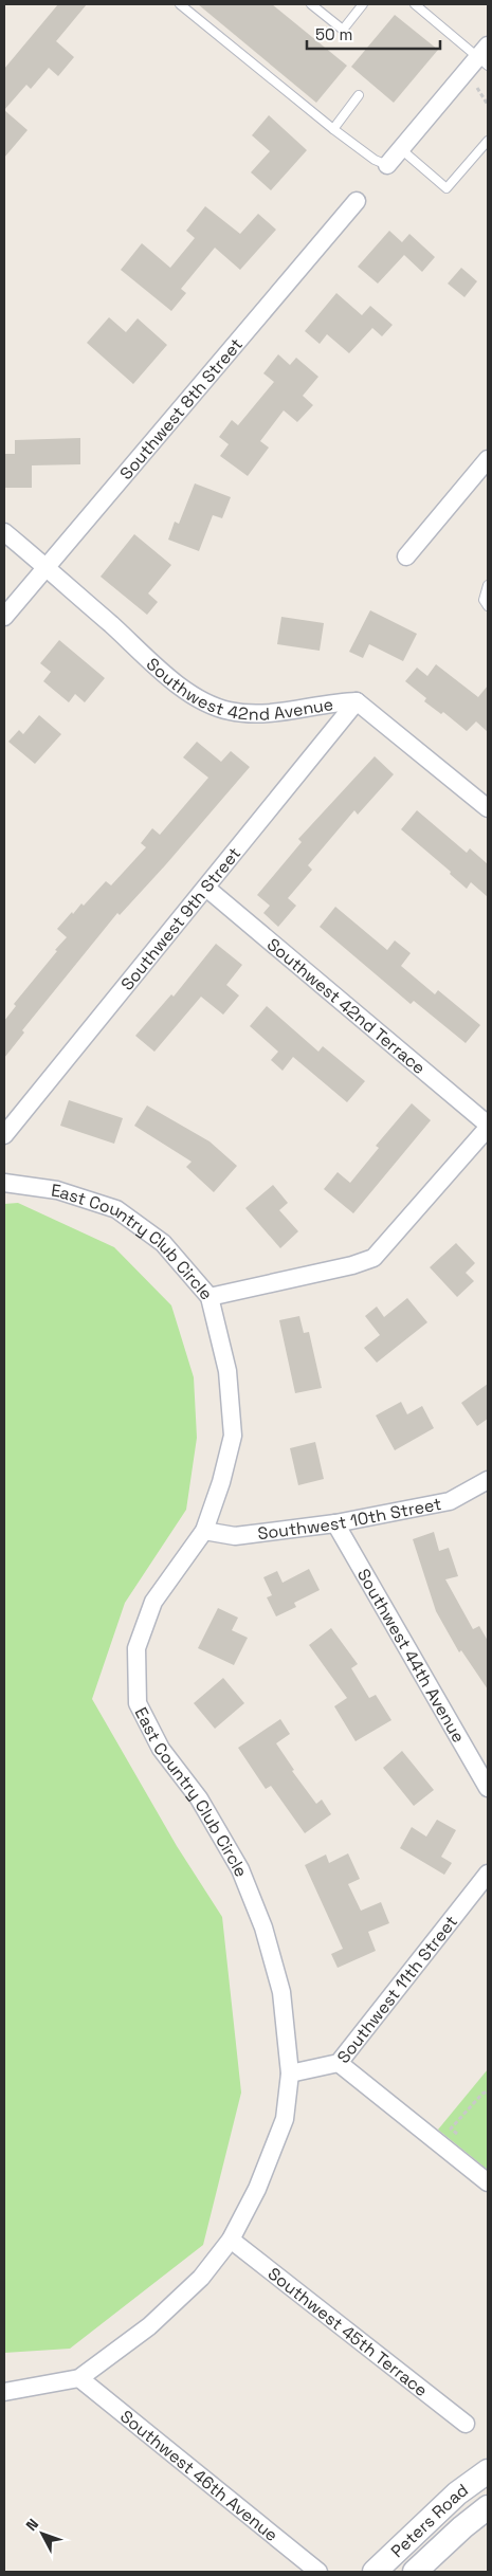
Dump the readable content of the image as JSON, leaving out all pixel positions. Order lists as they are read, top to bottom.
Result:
{
  "streets": {
    "main road": ["Peters Road"],
    "street": [
      "Southwest 8th Street",
      "Southwest 42nd Avenue",
      "Southwest 9th Street",
      "Southwest 42nd Terrace",
      "East Country Club Circle",
      "Southwest 10th Street",
      "Southwest 44th Avenue",
      "Southwest 11th Street",
      "Southwest 45th Terrace",
      "Southwest 46th Avenue"
    ]
  },
  "crossings": [
    ["Southwest 8th Street", "Southwest 42nd Avenue"],
    ["Southwest 42nd Avenue", "Southwest 9th Street"],
    ["Southwest 9th Street", "Southwest 42nd Terrace"],
    ["East Country Club Circle", "Southwest 10th Street"],
    ["East Country Club Circle", "Southwest 11th Street"],
    ["Southwest 10th Street", "Southwest 44th Avenue"]
  ],
  "scale_bar": "50 m",
  "north": "top left"
}
